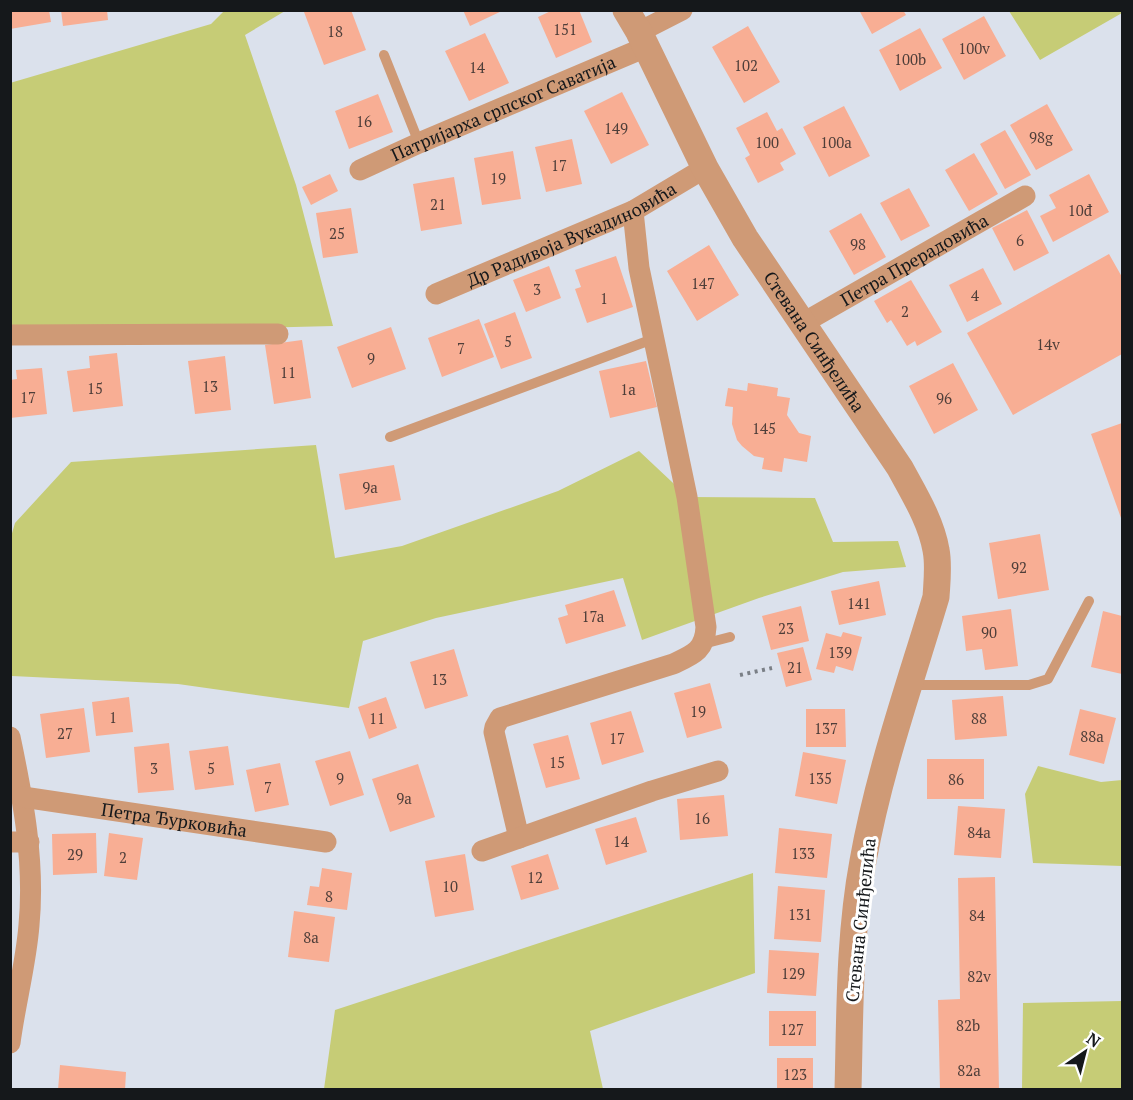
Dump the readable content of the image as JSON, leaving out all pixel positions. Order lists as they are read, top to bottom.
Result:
{
  "streets": {
    "street": [
      "Патријарха српског Саватија",
      "Др Радивоја Вукадиновића",
      "Петра Прерадовића",
      "Стевана Синђелића",
      "Петра Ђурковића"
    ]
  },
  "crossings": [
    ["Патријарха српског Саватија", "Стевана Синђелића"],
    ["Др Радивоја Вукадиновића", "Стевана Синђелића"],
    ["Петра Прерадовића", "Стевана Синђелића"]
  ],
  "house_numbers": [
    "151",
    "18",
    "100v",
    "100b",
    "102",
    "14",
    "16",
    "149",
    "98g",
    "100",
    "100a",
    "17",
    "19",
    "21",
    "10đ",
    "25",
    "6",
    "98",
    "147",
    "3",
    "4",
    "1",
    "2",
    "5",
    "14v",
    "7",
    "9",
    "11",
    "13",
    "15",
    "1a",
    "17",
    "96",
    "145",
    "9a",
    "92",
    "141",
    "17a",
    "23",
    "90",
    "139",
    "21",
    "13",
    "19",
    "1",
    "11",
    "88",
    "137",
    "27",
    "88a",
    "17",
    "15",
    "3",
    "5",
    "9",
    "135",
    "86",
    "7",
    "9a",
    "16",
    "84a",
    "14",
    "133",
    "29",
    "2",
    "12",
    "10",
    "8",
    "131",
    "84",
    "8a",
    "129",
    "82v",
    "82b",
    "127",
    "82a",
    "123"
  ],
  "north": "top right"
}
